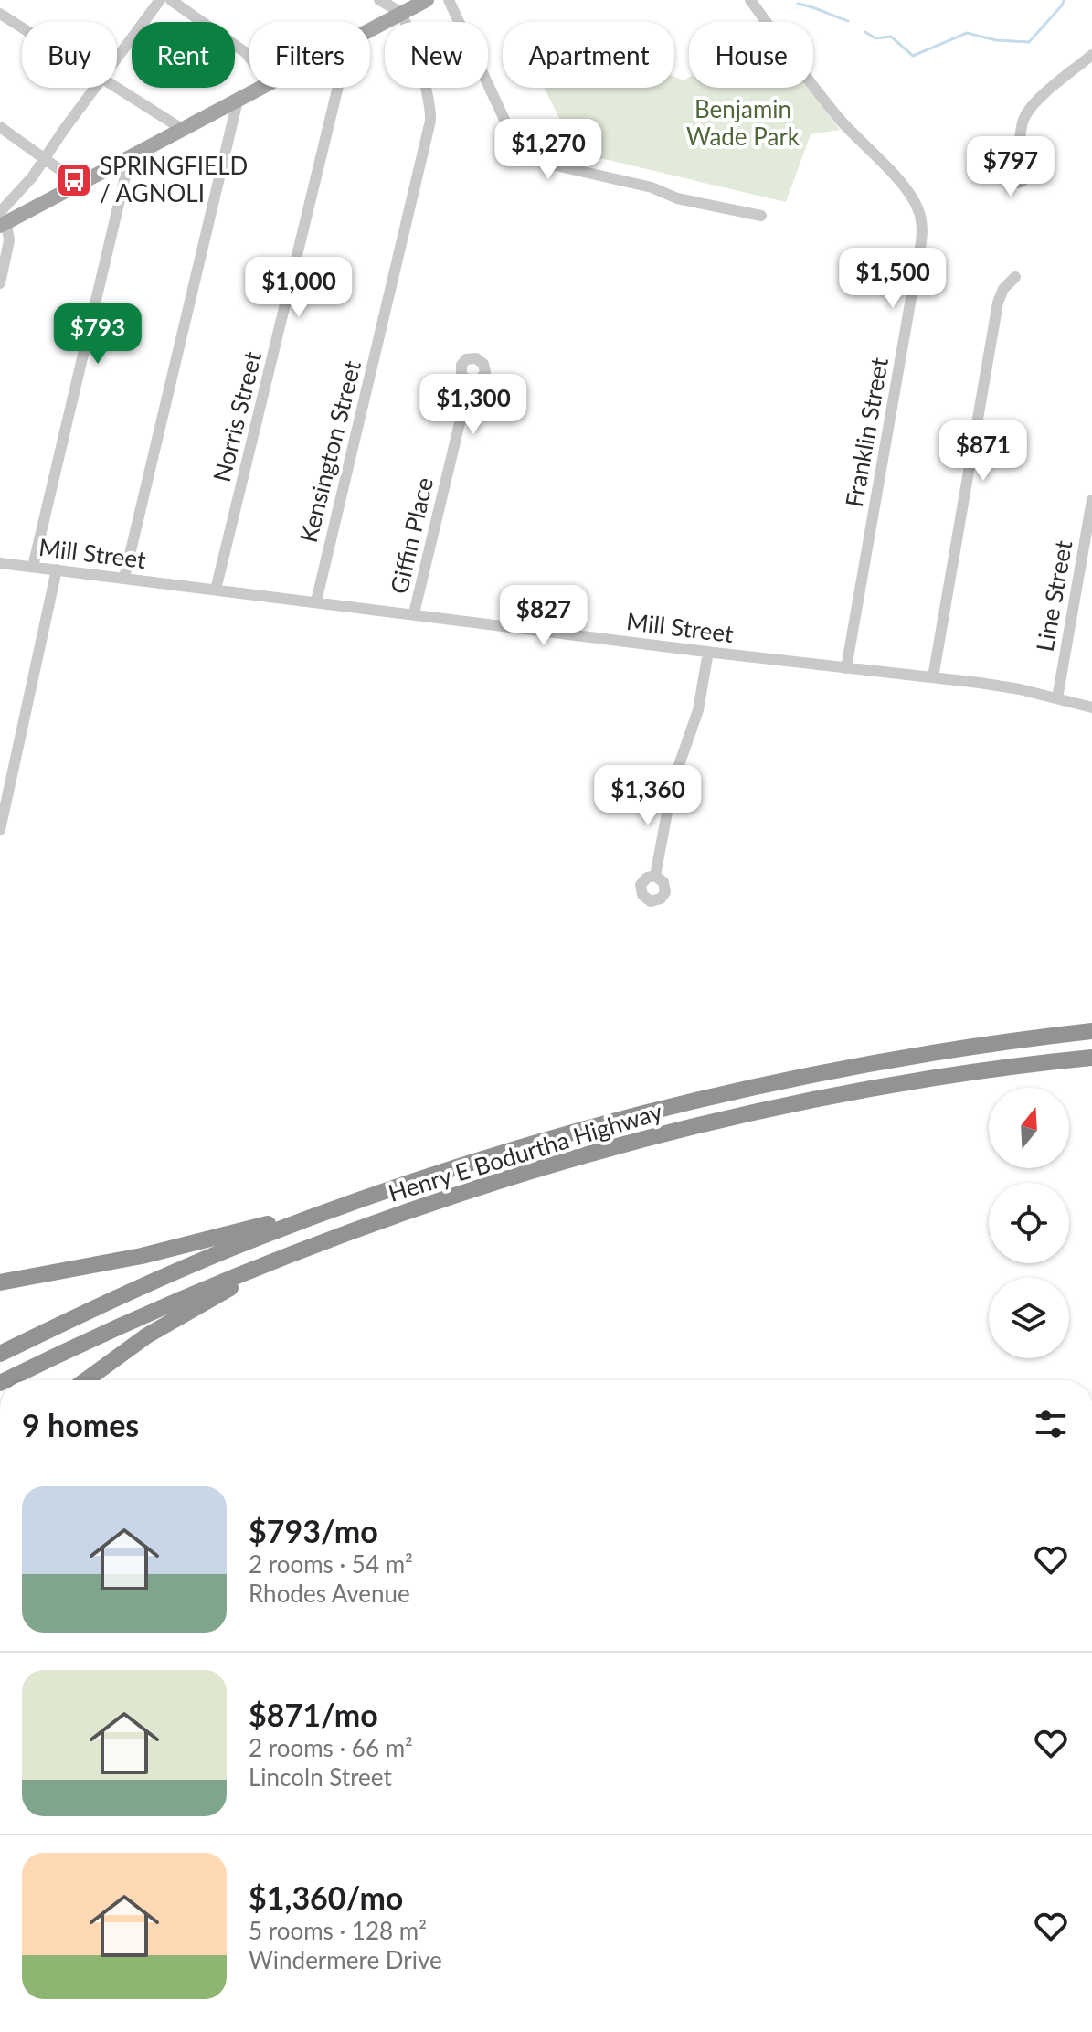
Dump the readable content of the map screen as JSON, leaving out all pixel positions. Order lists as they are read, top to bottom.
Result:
{
  "streets": {
    "highway": ["Henry E Bodurtha Highway"],
    "street": [
      "Norris Street",
      "Franklin Street",
      "Kensington Street",
      "Giffin Place",
      "Mill Street",
      "Line Street"
    ]
  },
  "crossings": [
    ["Norris Street", "Mill Street"],
    ["Franklin Street", "Mill Street"],
    ["Kensington Street", "Mill Street"],
    ["Giffin Place", "Mill Street"],
    ["Mill Street", "Line Street"]
  ],
  "parks": ["Benjamin Wade Park"],
  "places": {
    "bus stop": ["SPRINGFIELD / AGNOLI"]
  },
  "north": "top",
  "page": {
    "chip": [
      "Buy",
      "Rent",
      "Filters",
      "New",
      "Apartment",
      "House"
    ],
    "price": [
      "$1,270",
      "$797",
      "$1,500",
      "$1,000",
      "$793",
      "$1,300",
      "$871",
      "$827",
      "$1,360"
    ],
    "heading": "9 homes",
    "list": [
      {
        "name": "$793/mo",
        "note": "2 rooms · 54 m² · Rhodes Avenue"
      },
      {
        "name": "$871/mo",
        "note": "2 rooms · 66 m² · Lincoln Street"
      },
      {
        "name": "$1,360/mo",
        "note": "5 rooms · 128 m² · Windermere Drive"
      }
    ]
  }
}
